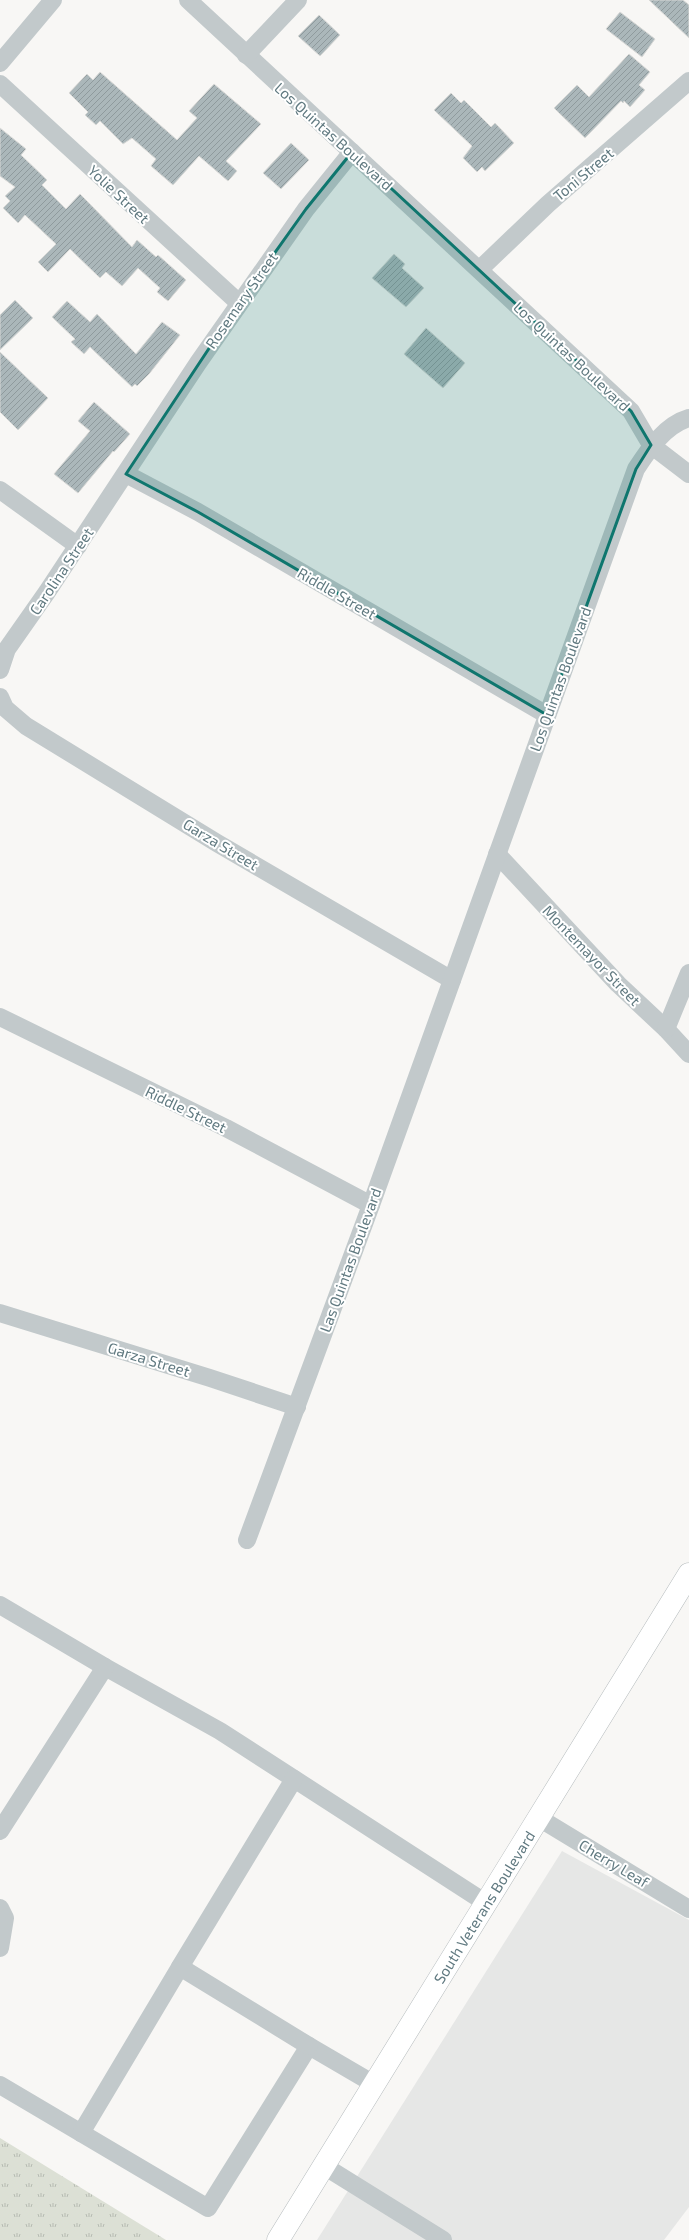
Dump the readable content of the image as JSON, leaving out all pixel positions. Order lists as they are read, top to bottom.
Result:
{
  "streets": {
    "main road": ["South Veterans Boulevard"],
    "street": [
      "Los Quintas Boulevard",
      "Toni Street",
      "Yolie Street",
      "Rosemary Street",
      "Carolina Street",
      "Riddle Street",
      "Garza Street",
      "Montemayor Street",
      "Las Quintas Boulevard",
      "Cherry Leaf"
    ]
  },
  "crossings": [
    ["Los Quintas Boulevard", "Toni Street"],
    ["Los Quintas Boulevard", "Rosemary Street"],
    ["Los Quintas Boulevard", "Riddle Street"],
    ["Los Quintas Boulevard", "Garza Street"],
    ["Los Quintas Boulevard", "Montemayor Street"],
    ["Los Quintas Boulevard", "Las Quintas Boulevard"],
    ["Yolie Street", "Rosemary Street"],
    ["Rosemary Street", "Carolina Street"],
    ["Rosemary Street", "Riddle Street"],
    ["Carolina Street", "Riddle Street"],
    ["Riddle Street", "Las Quintas Boulevard"],
    ["Garza Street", "Las Quintas Boulevard"],
    ["Cherry Leaf", "South Veterans Boulevard"]
  ]
}
